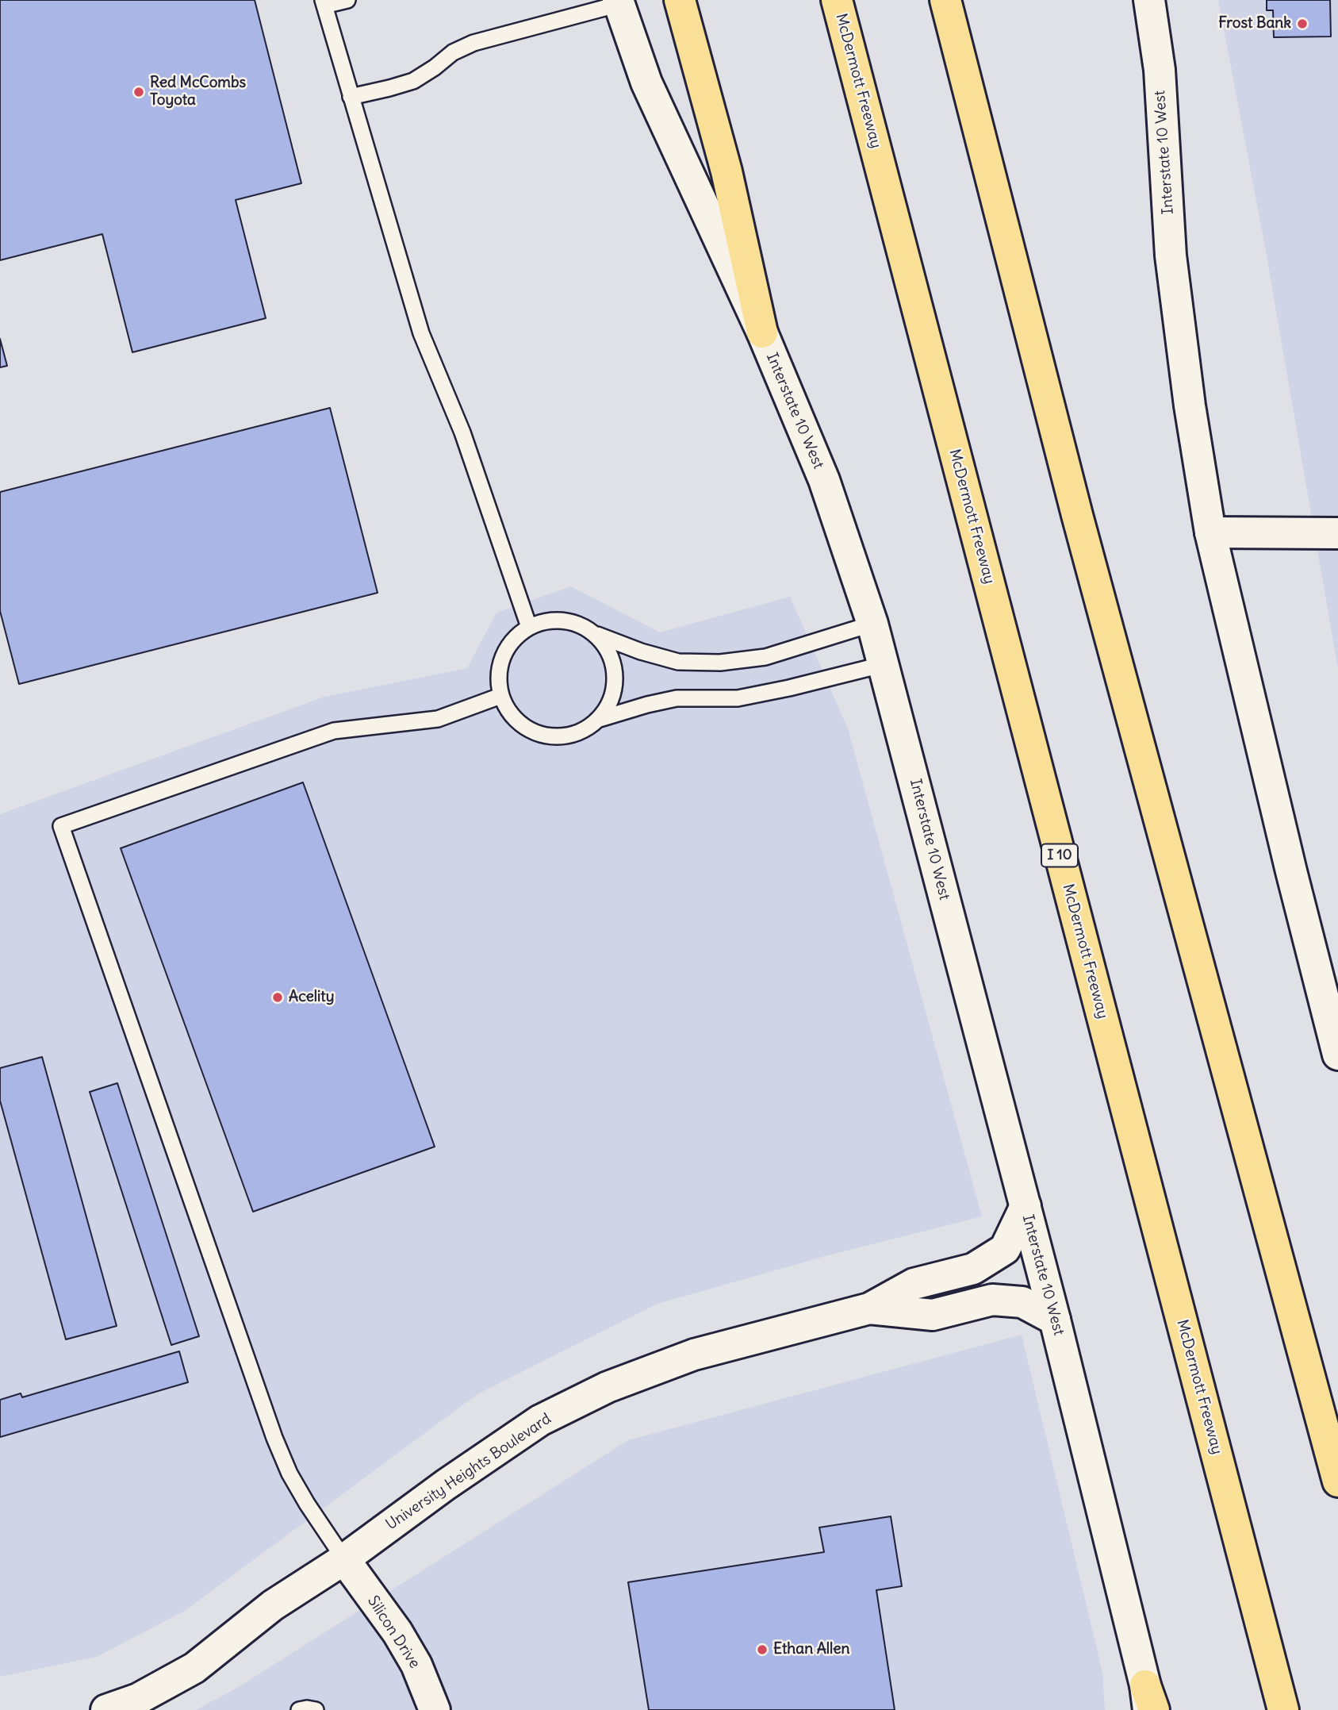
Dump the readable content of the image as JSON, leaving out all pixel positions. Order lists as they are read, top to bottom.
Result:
{
  "streets": {
    "highway": ["McDermott Freeway", "I 10"],
    "main road": ["Interstate 10 West", "University Heights Boulevard", "Silicon Drive"]
  },
  "crossings": [
    ["Interstate 10 West", "University Heights Boulevard"],
    ["University Heights Boulevard", "Silicon Drive"]
  ],
  "places": [
    "Frost Bank",
    "Red McCombs Toyota",
    "Acelity",
    "Ethan Allen"
  ]
}
